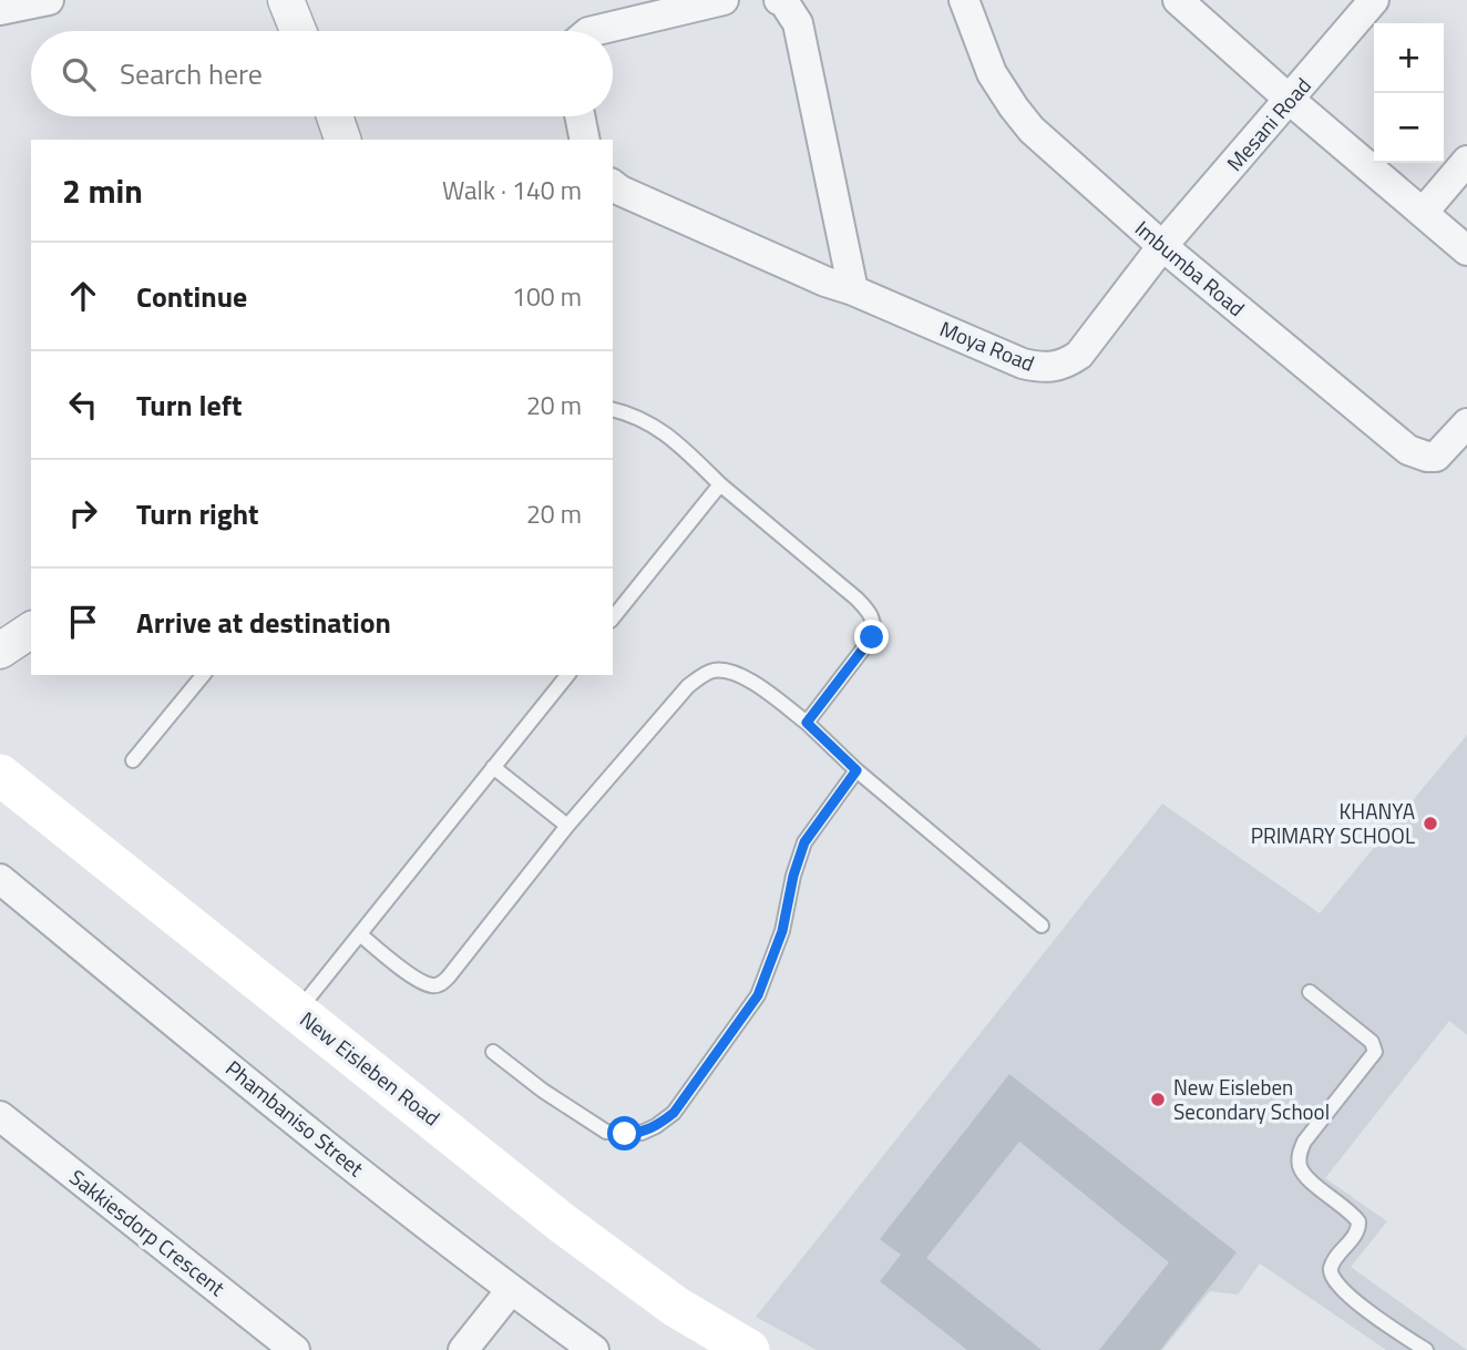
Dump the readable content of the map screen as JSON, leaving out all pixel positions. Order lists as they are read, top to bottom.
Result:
{
  "streets": {
    "main road": ["New Eisleben Road"],
    "street": [
      "Mesani Road",
      "Imbumba Road",
      "Moya Road",
      "Phambaniso Street",
      "Sakkiesdorp Crescent"
    ]
  },
  "crossings": [
    ["Mesani Road", "Imbumba Road"],
    ["Mesani Road", "Moya Road"],
    ["Imbumba Road", "Moya Road"]
  ],
  "places": ["KHANYA PRIMARY SCHOOL", "New Eisleben Secondary School"],
  "page": {
    "map_buttons": ["+", "−"],
    "search": "Search here",
    "heading": ["2 min", "Walk · 140 m"],
    "list": [
      ["Continue", "100 m"],
      ["Turn left", "20 m"],
      ["Turn right", "20 m"],
      "Arrive at destination"
    ]
  }
}
